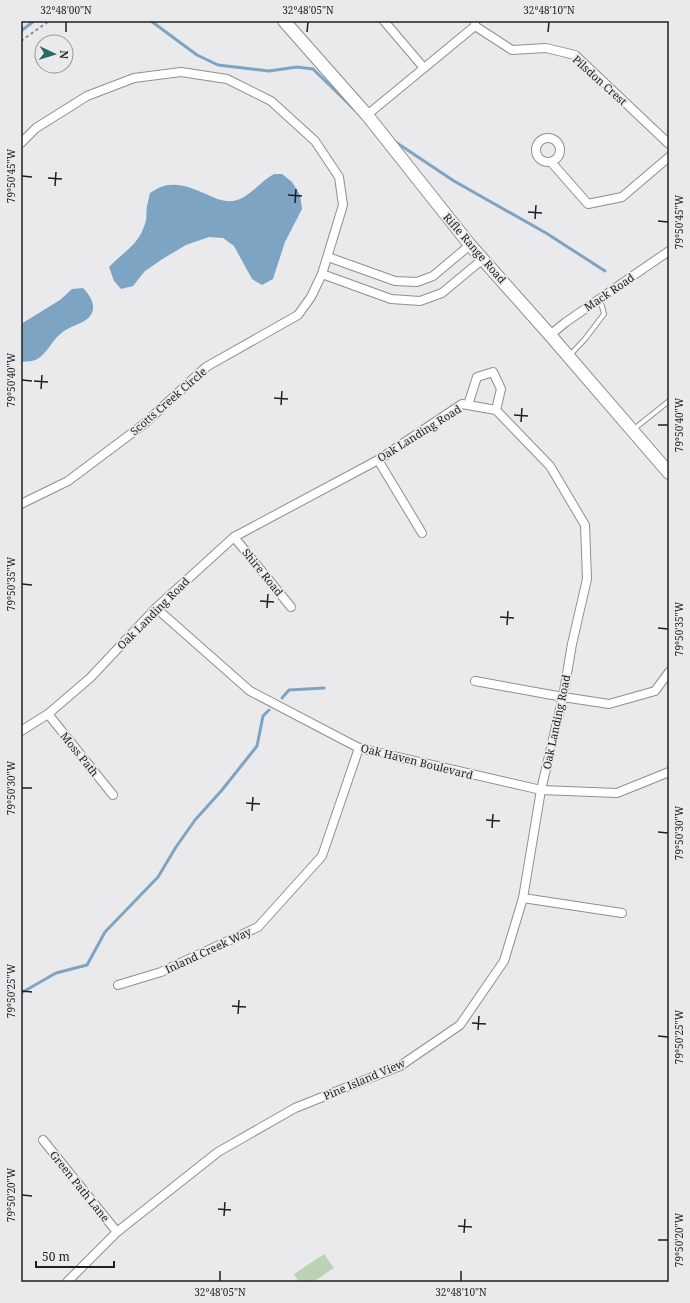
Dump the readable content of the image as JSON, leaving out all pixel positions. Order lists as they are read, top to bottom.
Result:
{
  "streets": {
    "main road": ["Rifle Range Road"],
    "street": [
      "Pilsdon Crest",
      "Mack Road",
      "Scotts Creek Circle",
      "Oak Landing Road",
      "Shire Road",
      "Moss Path",
      "Oak Haven Boulevard",
      "Inland Creek Way",
      "Pine Island View",
      "Green Path Lane"
    ]
  },
  "crossings": [
    ["Rifle Range Road", "Mack Road"],
    ["Oak Landing Road", "Shire Road"],
    ["Oak Landing Road", "Moss Path"],
    ["Oak Landing Road", "Oak Haven Boulevard"],
    ["Oak Landing Road", "Pine Island View"],
    ["Oak Haven Boulevard", "Inland Creek Way"],
    ["Oak Haven Boulevard", "Pine Island View"],
    ["Pine Island View", "Green Path Lane"]
  ],
  "scale_bar": "50 m",
  "north": "right",
  "coordinates": [
    "32°48'00\"N",
    "32°48'05\"N",
    "32°48'10\"N",
    "79°50'45\"W",
    "79°50'40\"W",
    "79°50'35\"W",
    "79°50'30\"W",
    "79°50'25\"W",
    "79°50'20\"W"
  ]
}
